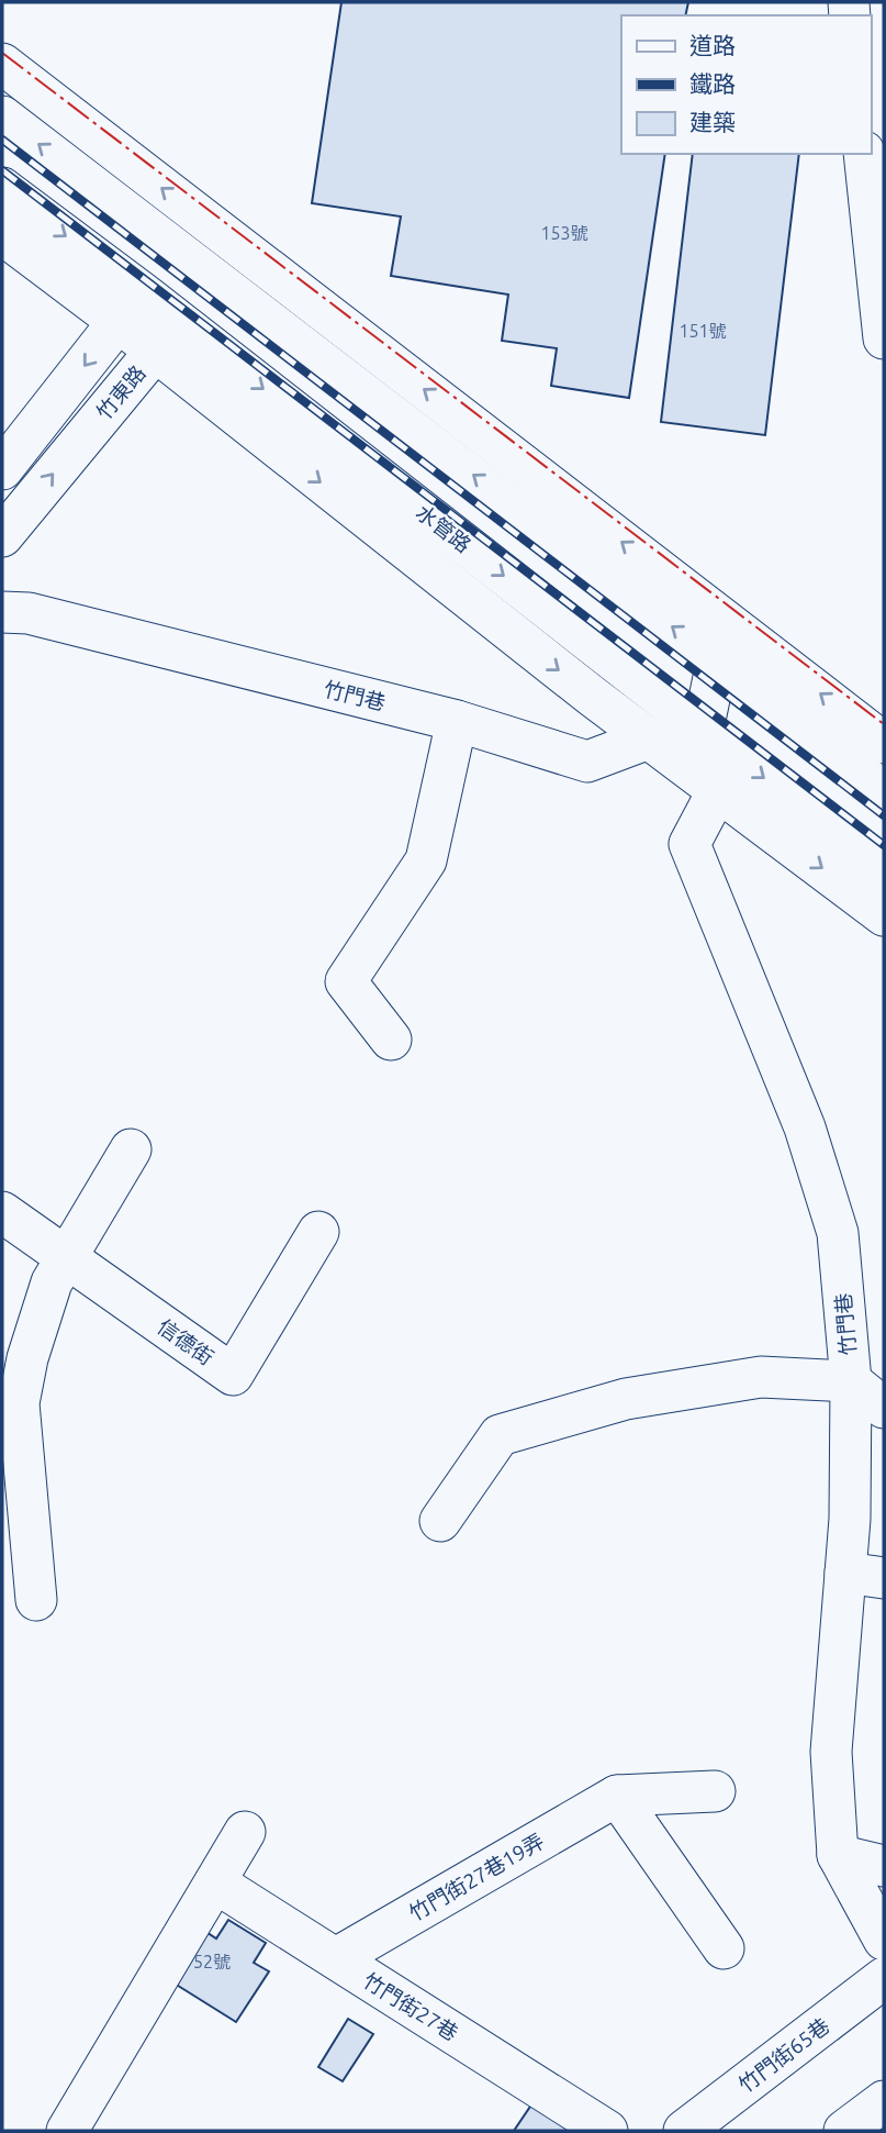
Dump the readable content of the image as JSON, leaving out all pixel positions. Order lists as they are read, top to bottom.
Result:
{
  "streets": {
    "street": [
      "竹東路",
      "水管路",
      "竹門巷",
      "信德街",
      "竹門街27巷19弄",
      "竹門街27巷",
      "竹門街65巷"
    ]
  },
  "crossings": [
    ["竹東路", "水管路"],
    ["水管路", "竹門巷"],
    ["竹門街27巷19弄", "竹門街27巷"]
  ],
  "house_numbers": ["153號", "151號", "52號"],
  "legend": ["道路", "鐵路", "建築"]
}
